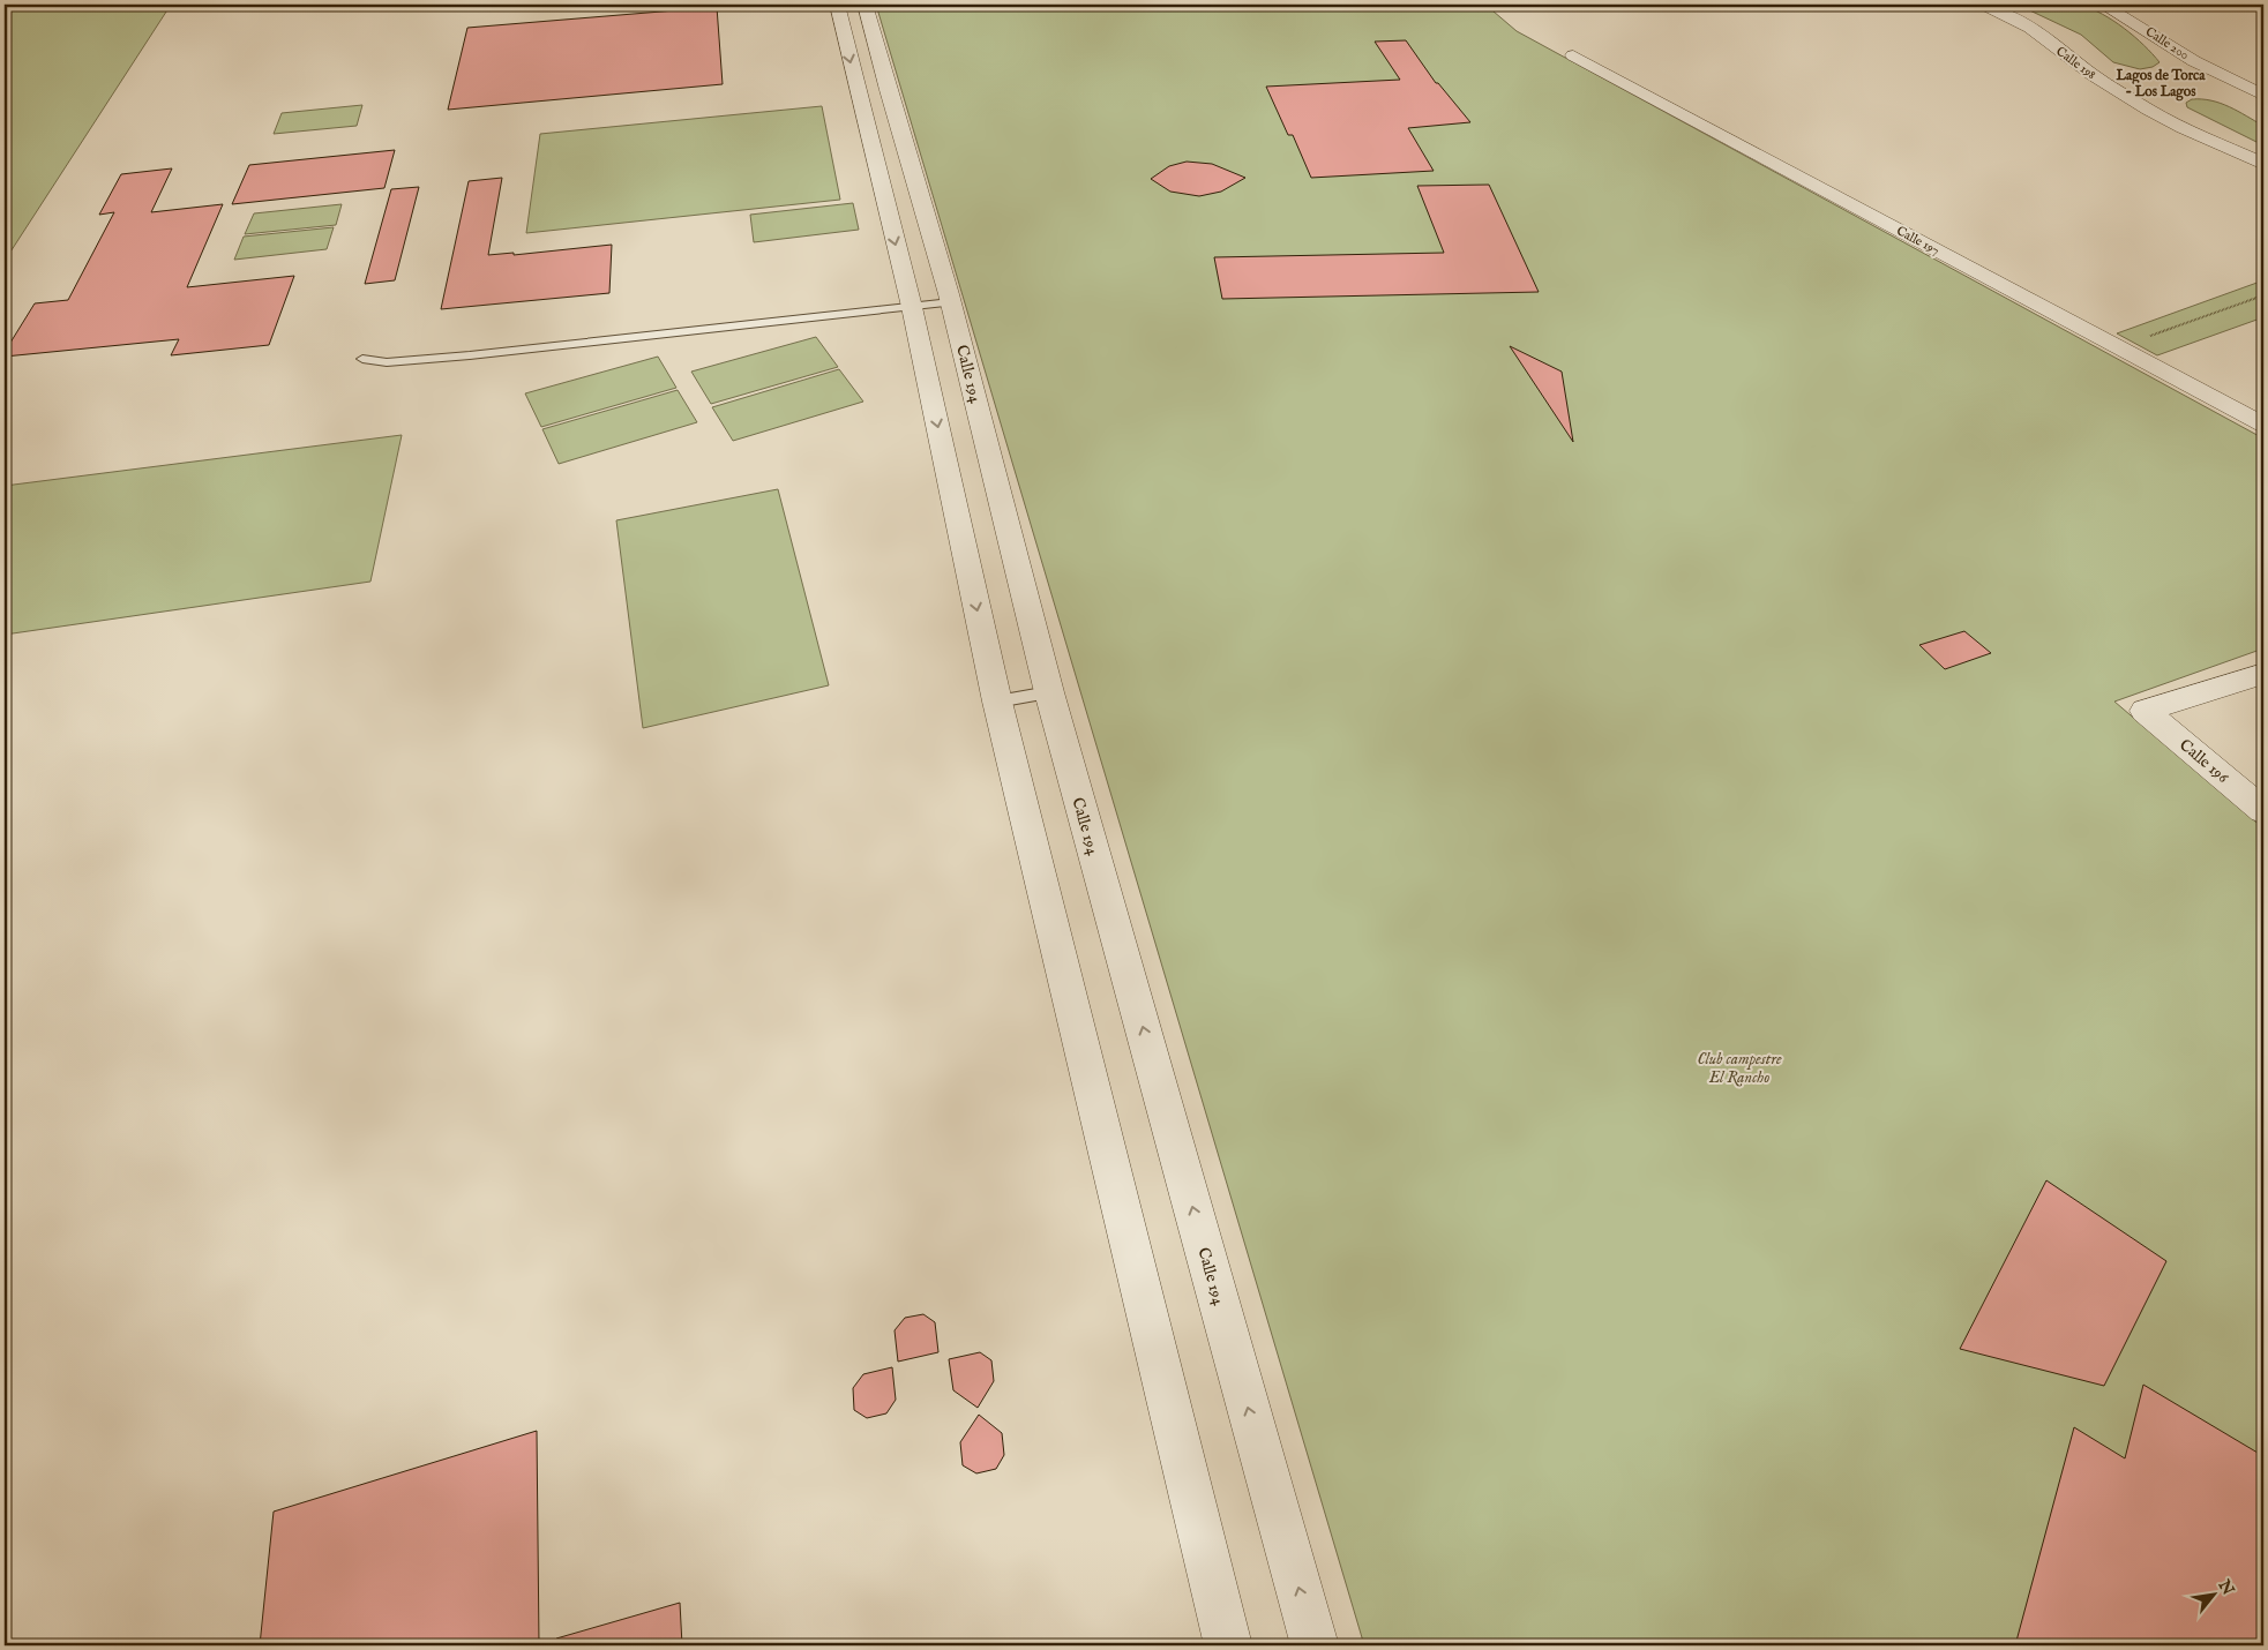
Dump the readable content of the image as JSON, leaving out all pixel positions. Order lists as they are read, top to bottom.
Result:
{
  "streets": {
    "street": [
      "Calle 200",
      "Calle 198",
      "Calle 197",
      "Calle 194",
      "Calle 196"
    ]
  },
  "districts": ["Lagos de Torca - Los Lagos"],
  "parks": ["Club campestre El Rancho"],
  "north": "top right"
}
